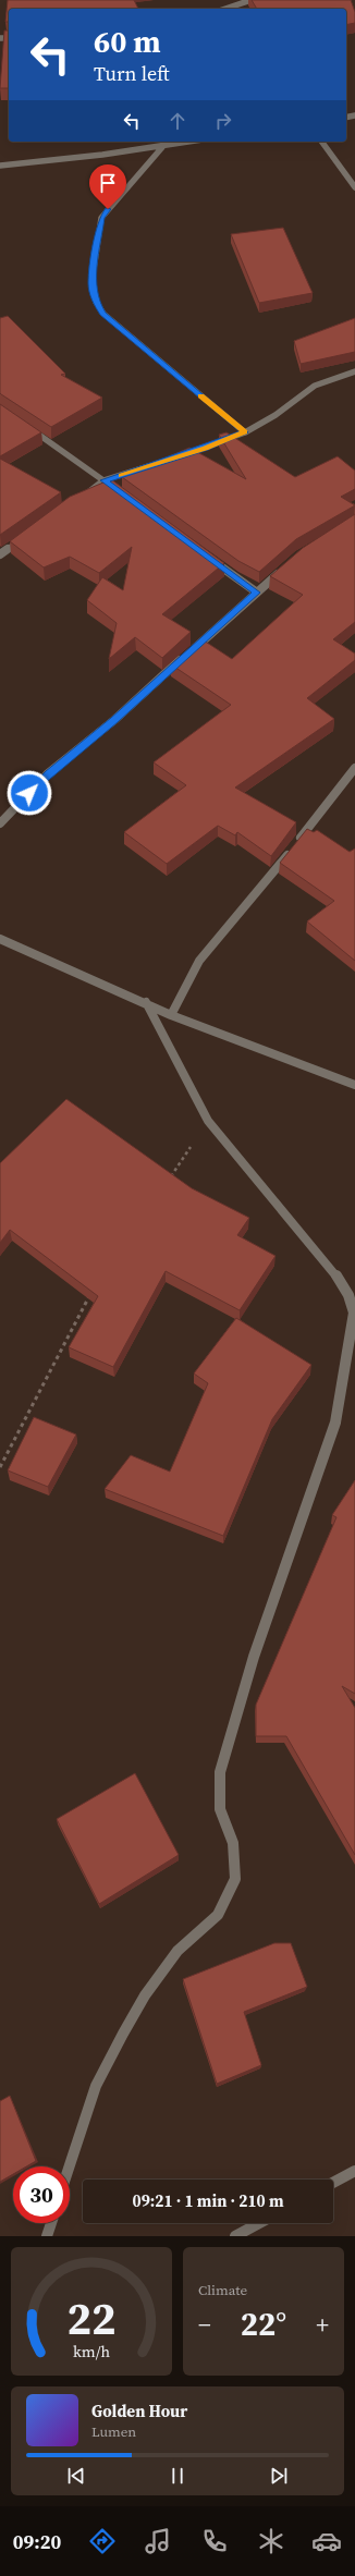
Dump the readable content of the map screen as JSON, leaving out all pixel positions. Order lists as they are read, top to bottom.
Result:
{
  "page": {
    "turn": ["60 m", "Turn left"],
    "limit": "30",
    "trip": "09:21 · 1 min · 210 m",
    "tile": "Climate",
    "heat": ["−", "22°", "+"],
    "song": ["Golden Hour", "Lumen"],
    "tabs": "09:20",
    "gauge": ["22", "km/h"]
  }
}
